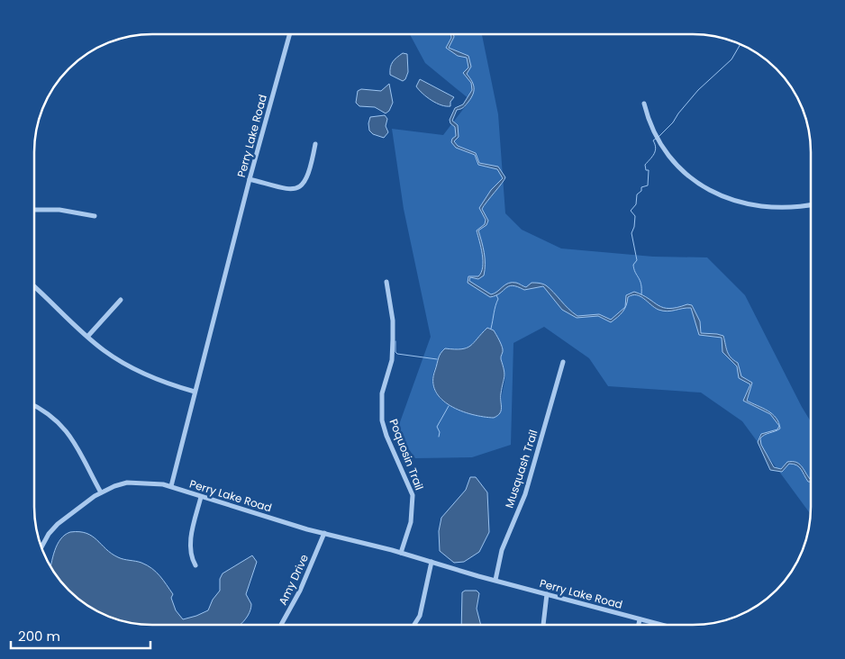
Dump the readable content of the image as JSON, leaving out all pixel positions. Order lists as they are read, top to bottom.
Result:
{
  "streets": {
    "street": [
      "Perry Lake Road",
      "Poquosin Trail",
      "Musquash Trail",
      "Amy Drive"
    ]
  },
  "crossings": [
    ["Perry Lake Road", "Poquosin Trail"],
    ["Perry Lake Road", "Musquash Trail"],
    ["Perry Lake Road", "Amy Drive"]
  ],
  "scale_bar": "200 m"
}
